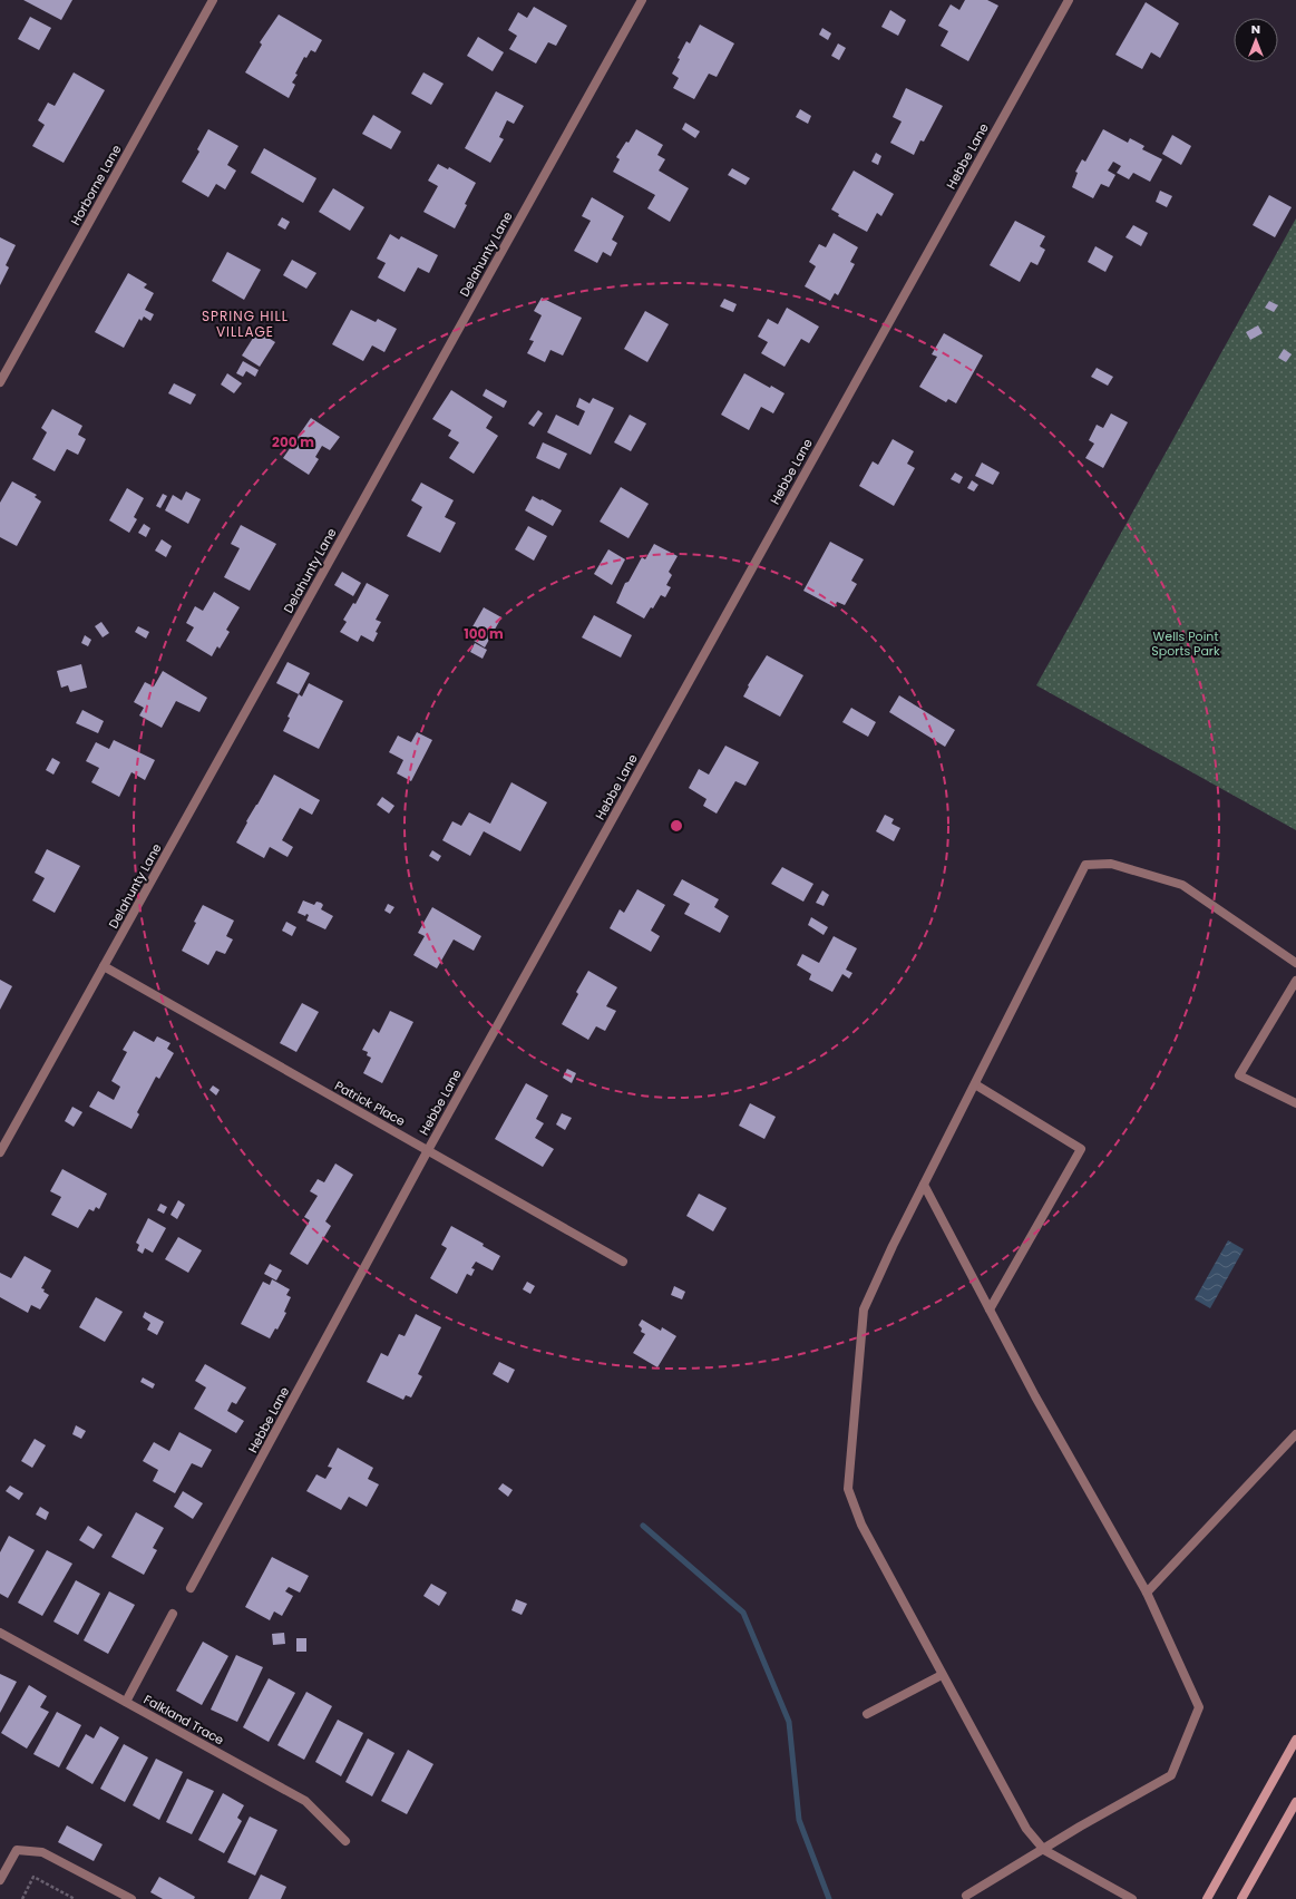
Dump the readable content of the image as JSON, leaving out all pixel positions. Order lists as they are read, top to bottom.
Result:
{
  "streets": {
    "street": [
      "Hebbe Lane",
      "Horborne Lane",
      "Delahunty Lane",
      "Patrick Place",
      "Falkland Trace"
    ]
  },
  "crossings": [
    ["Hebbe Lane", "Patrick Place"],
    ["Delahunty Lane", "Patrick Place"]
  ],
  "districts": ["SPRING HILL VILLAGE"],
  "parks": ["Wells Point Sports Park"],
  "north": "top",
  "rings": ["200 m", "100 m"]
}
